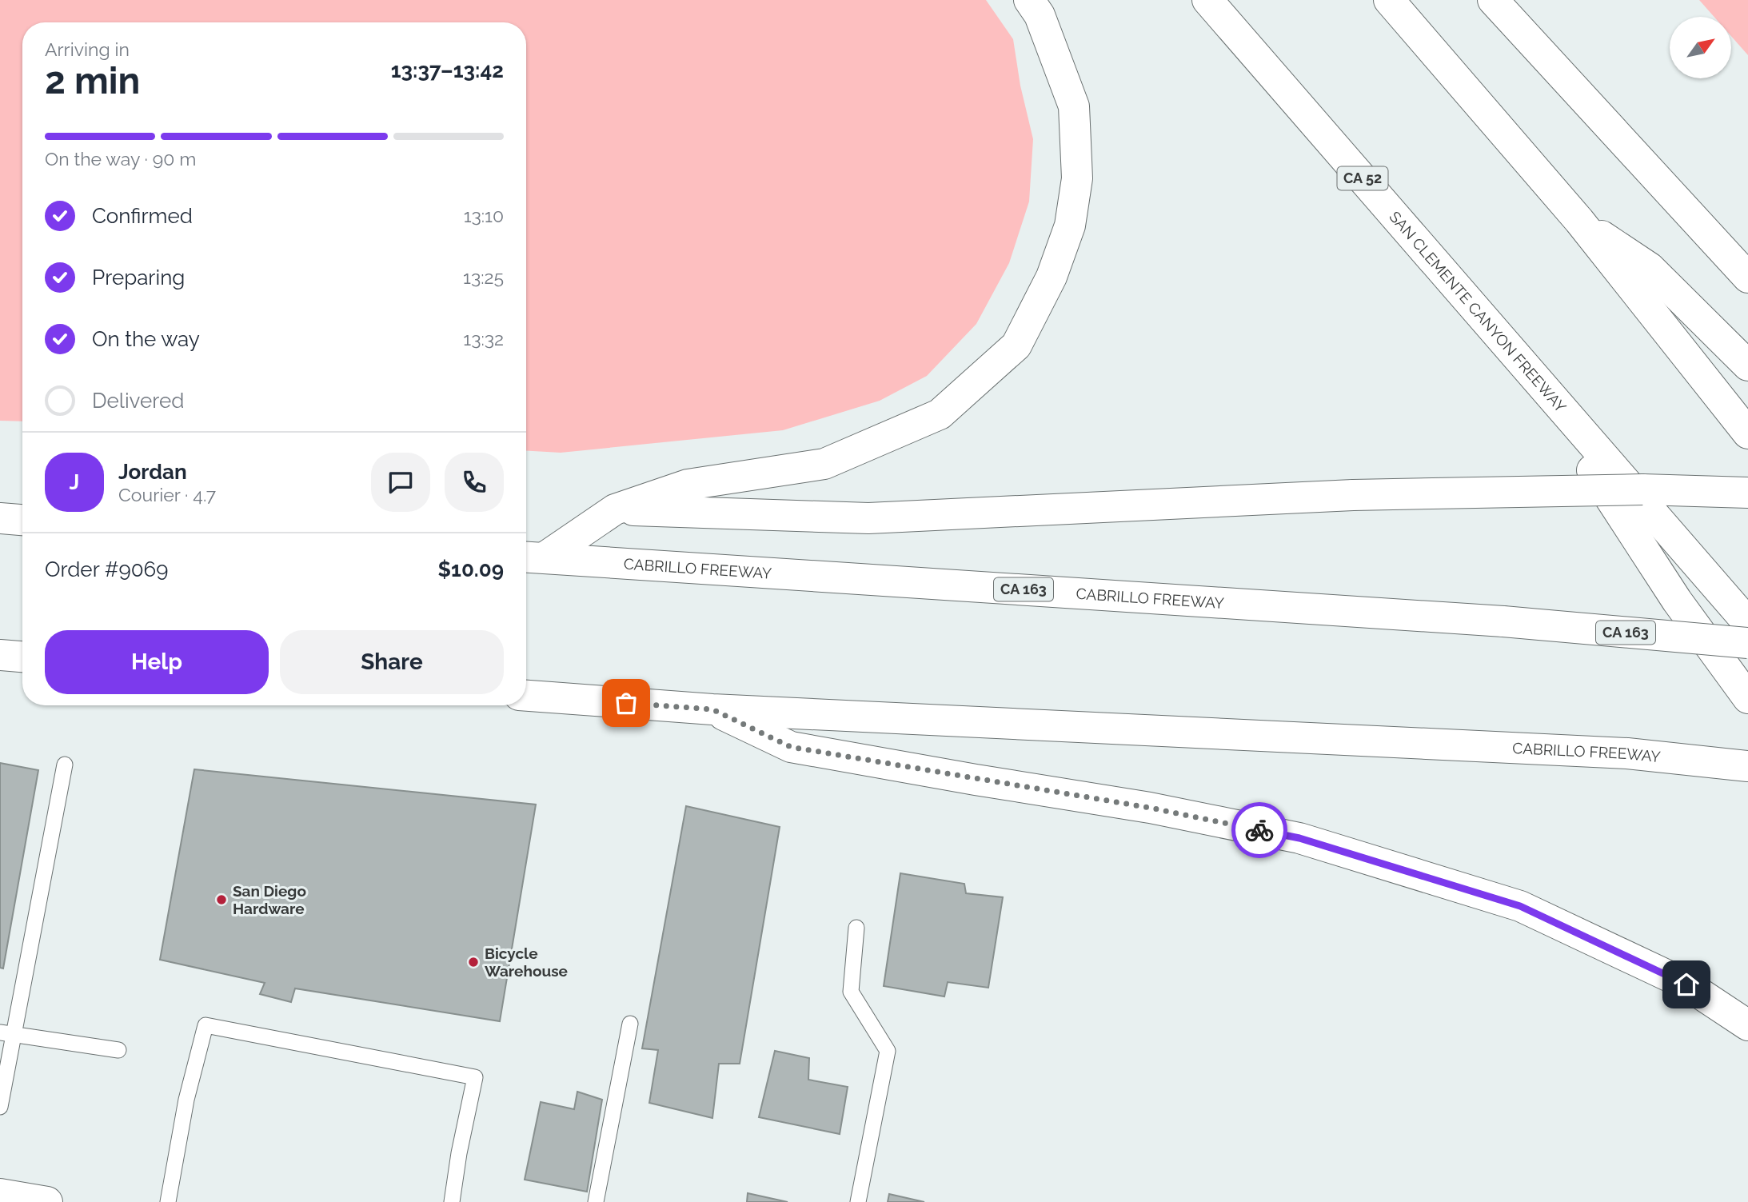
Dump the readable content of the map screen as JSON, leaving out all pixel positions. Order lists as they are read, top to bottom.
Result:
{
  "streets": {
    "main road": [
      "CA 52",
      "SAN CLEMENTE CANYON FREEWAY",
      "CABRILLO FREEWAY",
      "CA 163"
    ]
  },
  "places": ["San Diego Hardware", "Bicycle Warehouse"],
  "north": "top right",
  "page": {
    "heading": ["2 min", "Arriving in", "13:37–13:42"],
    "panel": [
      "Jordan",
      "Courier · 4.7",
      "Order #9069",
      "$10.09"
    ],
    "bar": "On the way · 90 m",
    "list": [
      ["Confirmed", "13:10"],
      ["Preparing", "13:25"],
      ["On the way", "13:32"],
      "Delivered"
    ],
    "round": "J",
    "buttons": ["Help", "Share"]
  }
}
